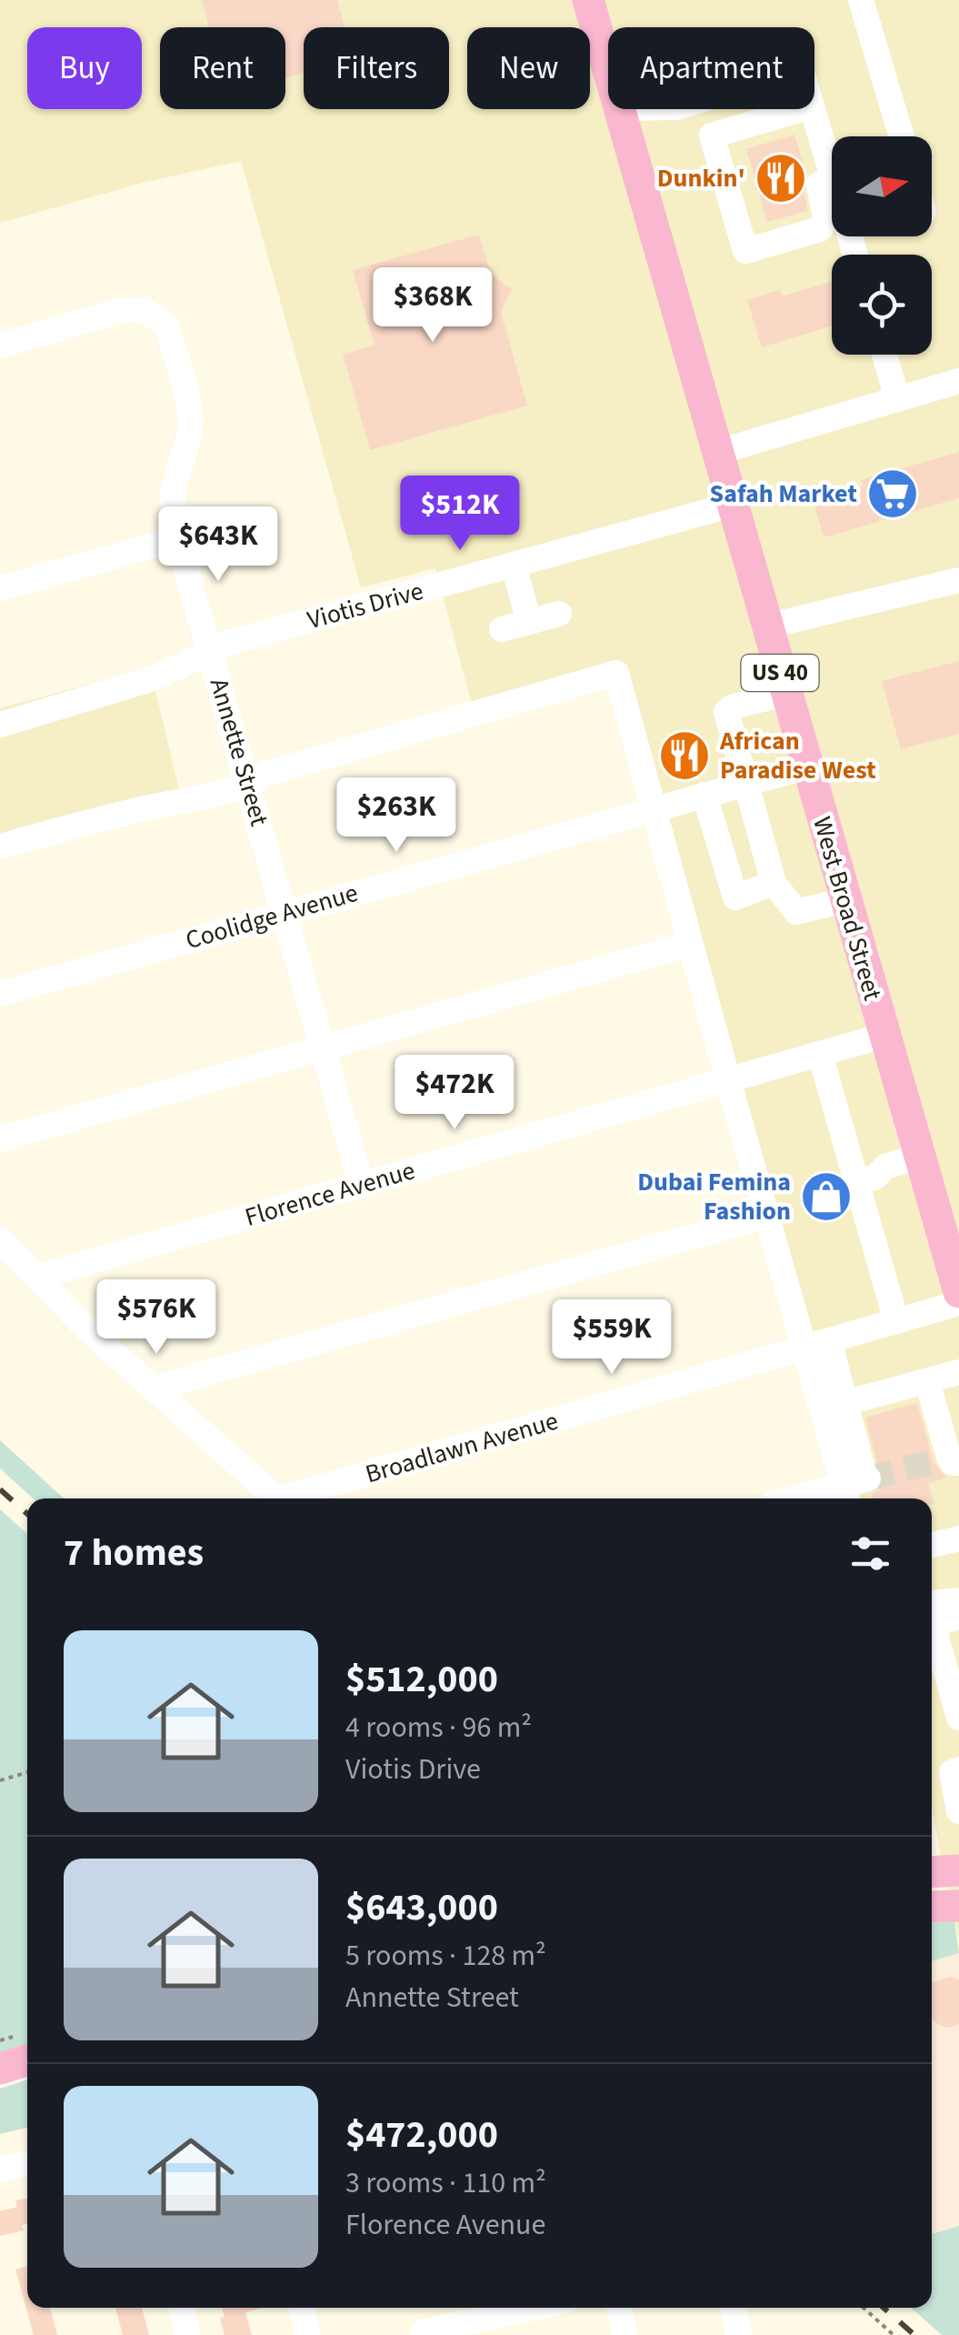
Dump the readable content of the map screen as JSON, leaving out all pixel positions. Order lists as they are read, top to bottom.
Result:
{
  "streets": {
    "main road": ["US 40", "West Broad Street"],
    "street": [
      "Viotis Drive",
      "Annette Street",
      "Coolidge Avenue",
      "Florence Avenue",
      "Broadlawn Avenue"
    ]
  },
  "crossings": [
    ["Viotis Drive", "Annette Street"],
    ["Viotis Drive", "West Broad Street"],
    ["Annette Street", "Coolidge Avenue"],
    ["Annette Street", "Florence Avenue"],
    ["West Broad Street", "Coolidge Avenue"],
    ["West Broad Street", "Florence Avenue"]
  ],
  "places": {
    "restaurant": ["Dunkin'", "African Paradise West"],
    "supermarket": ["Safah Market"],
    "shop": ["Dubai Femina Fashion"]
  },
  "north": "right",
  "page": {
    "chip": [
      "Buy",
      "Rent",
      "Filters",
      "New",
      "Apartment"
    ],
    "price": [
      "$368K",
      "$512K",
      "$643K",
      "$263K",
      "$472K",
      "$576K",
      "$559K"
    ],
    "heading": "7 homes",
    "list": [
      {
        "name": "$512,000",
        "note": "4 rooms · 96 m² · Viotis Drive"
      },
      {
        "name": "$643,000",
        "note": "5 rooms · 128 m² · Annette Street"
      },
      {
        "name": "$472,000",
        "note": "3 rooms · 110 m² · Florence Avenue"
      }
    ]
  }
}
